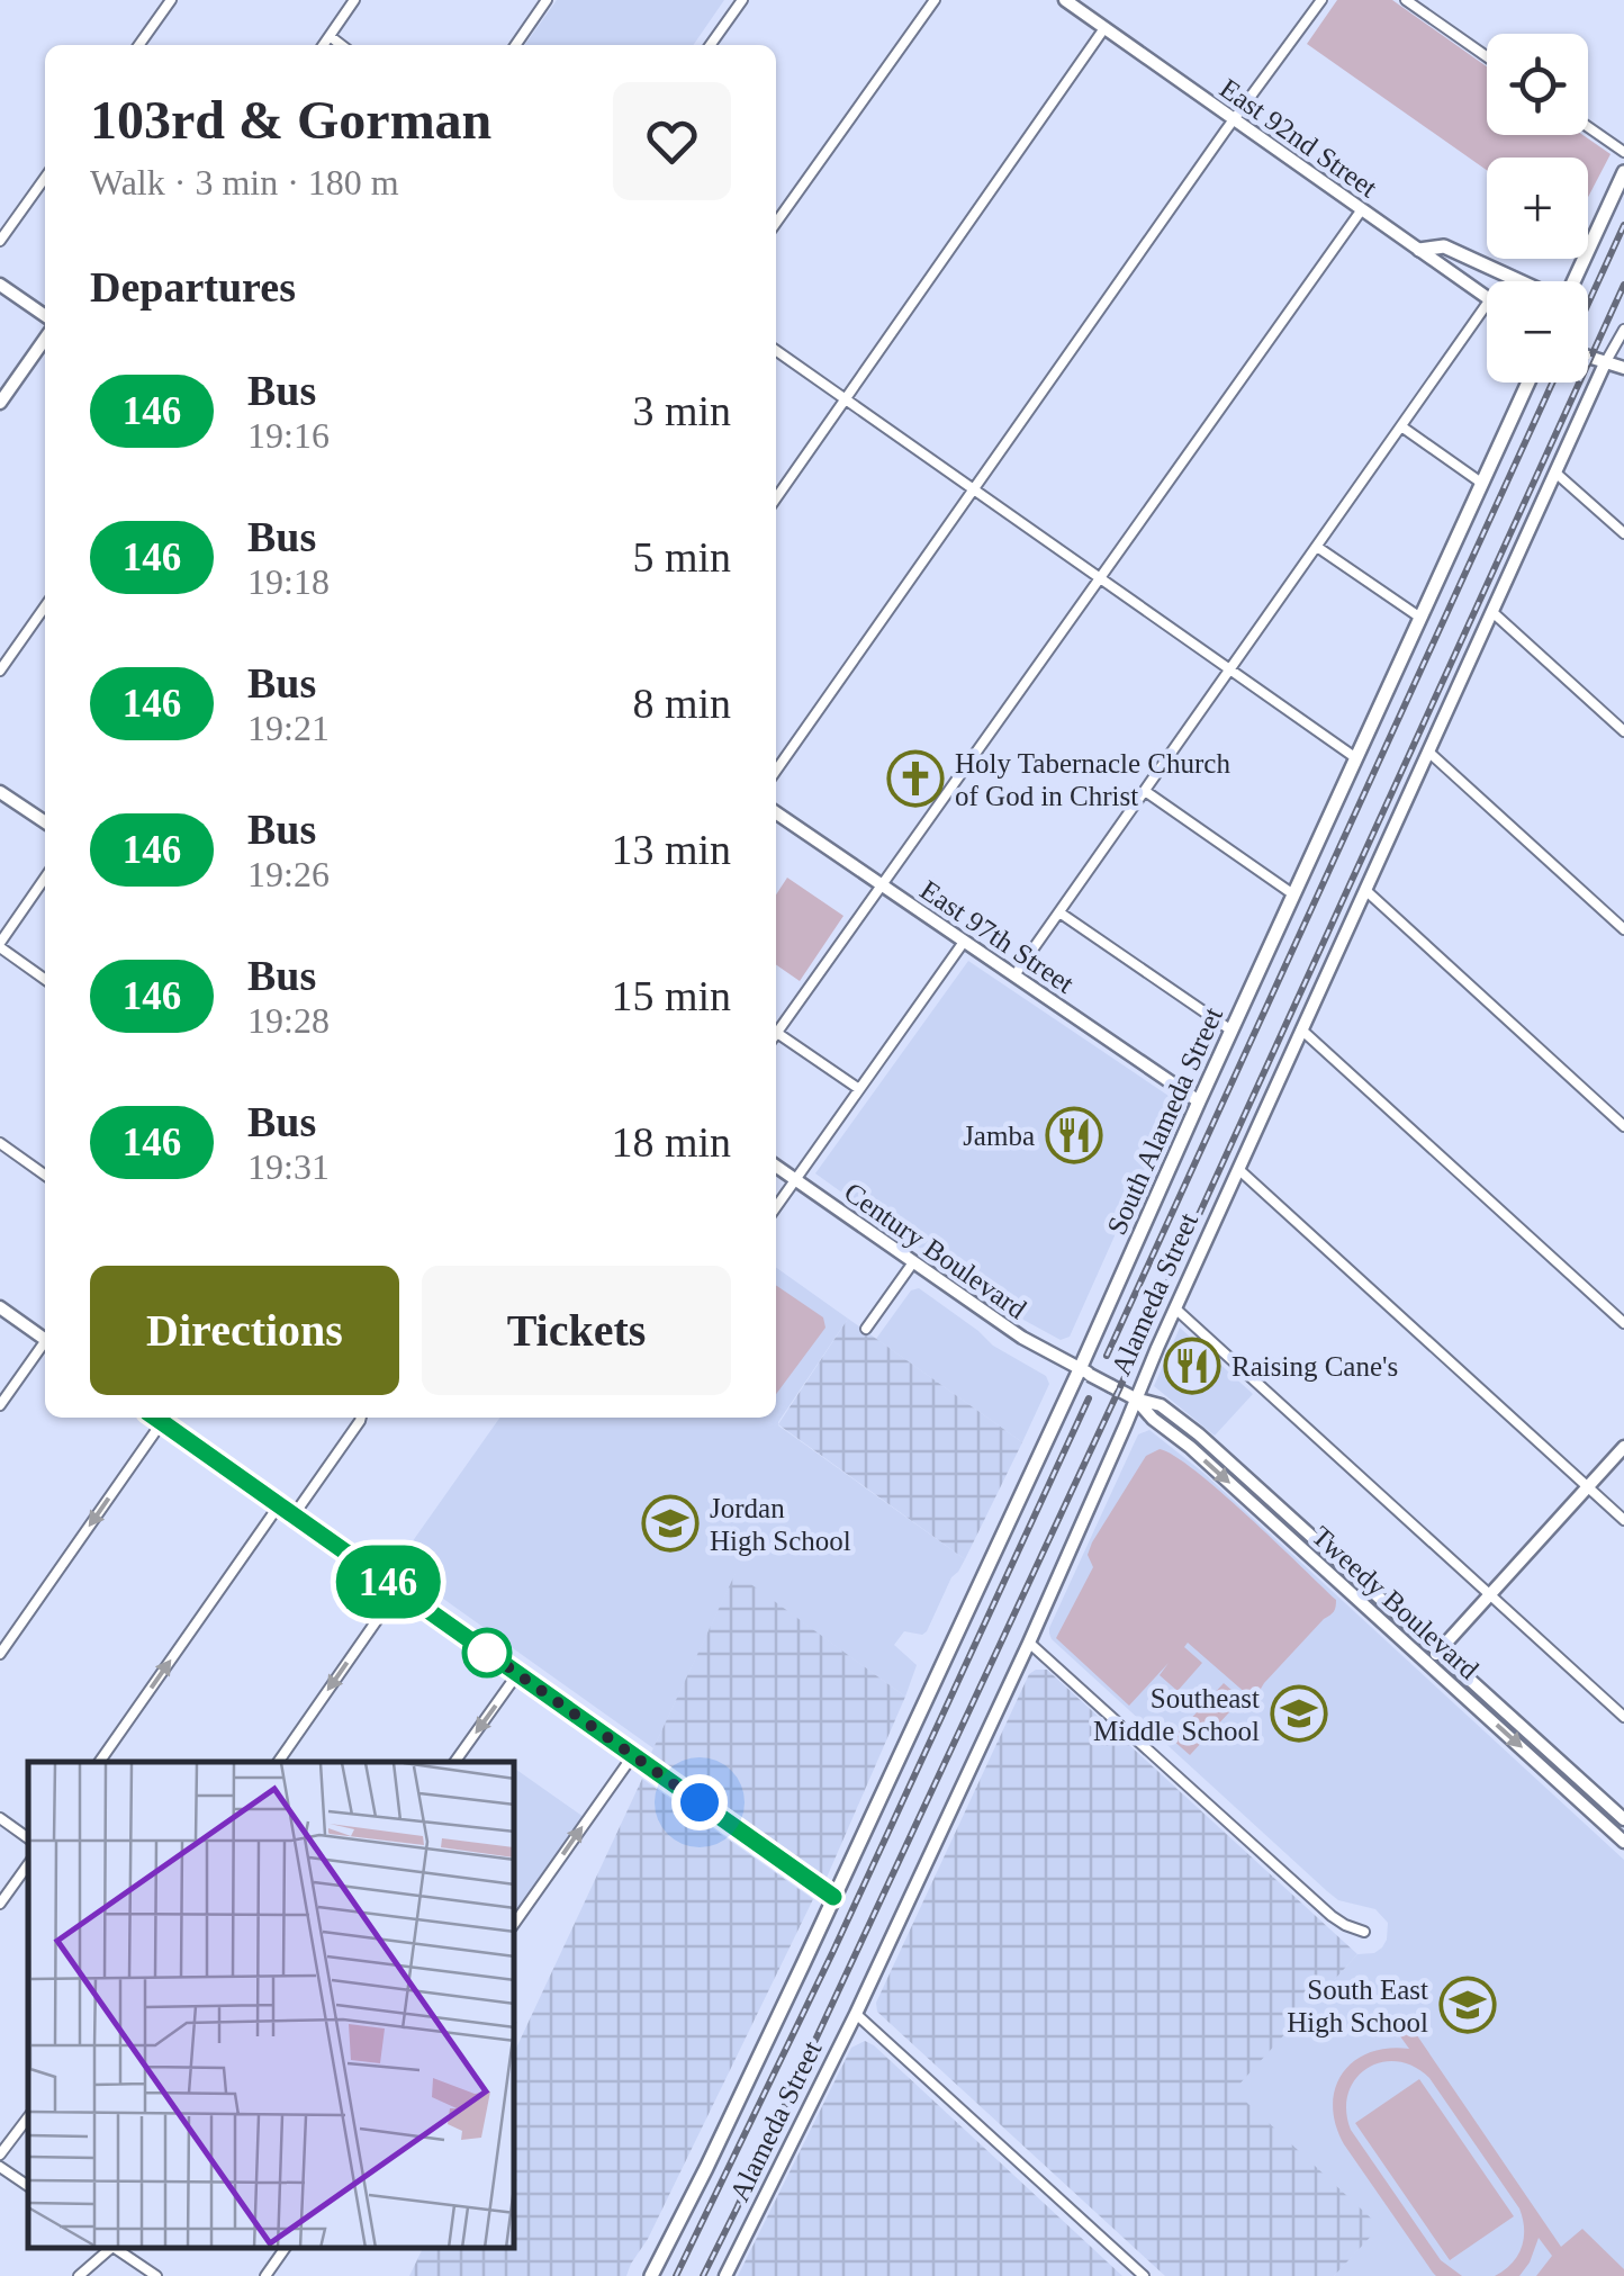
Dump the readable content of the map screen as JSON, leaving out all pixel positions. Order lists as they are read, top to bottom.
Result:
{
  "streets": {
    "main road": ["South Alameda Street", "Alameda Street"],
    "street": [
      "East 92nd Street",
      "East 97th Street",
      "Century Boulevard",
      "Tweedy Boulevard"
    ]
  },
  "crossings": [
    ["East 97th Street", "South Alameda Street"],
    ["South Alameda Street", "Century Boulevard"],
    ["South Alameda Street", "Alameda Street"],
    ["South Alameda Street", "Tweedy Boulevard"],
    ["Century Boulevard", "Tweedy Boulevard"],
    ["Alameda Street", "Tweedy Boulevard"]
  ],
  "places": {
    "church": ["Holy Tabernacle Church of God in Christ"],
    "restaurant": ["Jamba", "Raising Cane's"],
    "school or university": ["Jordan High School", "Southeast Middle School", "South East High School"]
  },
  "lines": ["bus line 146"],
  "page": {
    "on_map": "146",
    "map_buttons": ["+", "−"],
    "heading": [
      ["103rd & Gorman", "Walk · 3 min · 180 m"],
      "Departures"
    ],
    "list": [
      {
        "mark": "146",
        "name": "Bus",
        "note": "19:16",
        "value": "3 min"
      },
      {
        "mark": "146",
        "name": "Bus",
        "note": "19:18",
        "value": "5 min"
      },
      {
        "mark": "146",
        "name": "Bus",
        "note": "19:21",
        "value": "8 min"
      },
      {
        "mark": "146",
        "name": "Bus",
        "note": "19:26",
        "value": "13 min"
      },
      {
        "mark": "146",
        "name": "Bus",
        "note": "19:28",
        "value": "15 min"
      },
      {
        "mark": "146",
        "name": "Bus",
        "note": "19:31",
        "value": "18 min"
      }
    ],
    "buttons": ["Directions", "Tickets"]
  }
}
